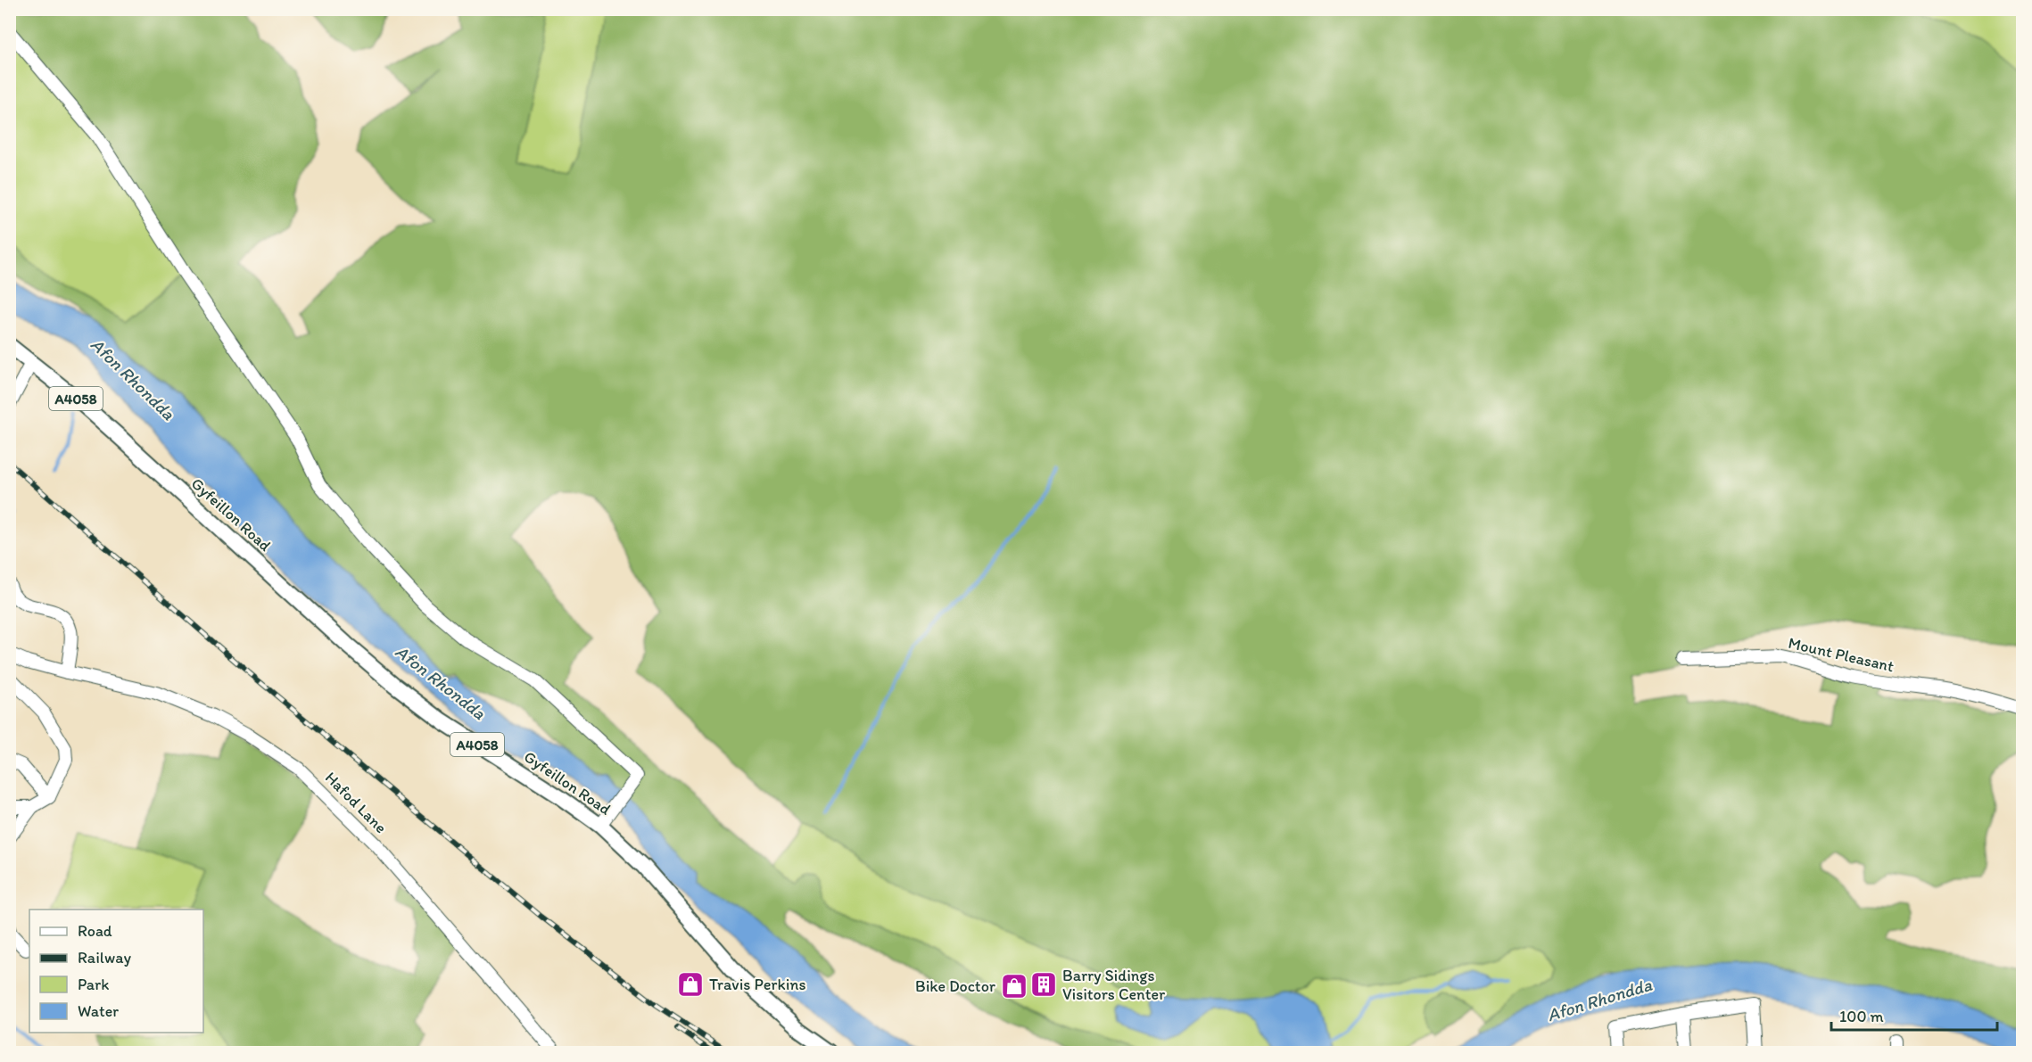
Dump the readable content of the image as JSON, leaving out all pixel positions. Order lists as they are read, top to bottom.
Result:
{
  "streets": {
    "main road": ["A4058", "Gyfeillon Road"],
    "street": ["Mount Pleasant", "Hafod Lane"]
  },
  "crossings": [
    ["A4058", "Gyfeillon Road"]
  ],
  "water": ["Afon Rhondda"],
  "places": {
    "shop": ["Travis Perkins", "Bike Doctor"],
    "building": ["Barry Sidings Visitors Center"]
  },
  "legend": [
    "Road",
    "Railway",
    "Park",
    "Water"
  ],
  "scale_bar": "100 m"
}
